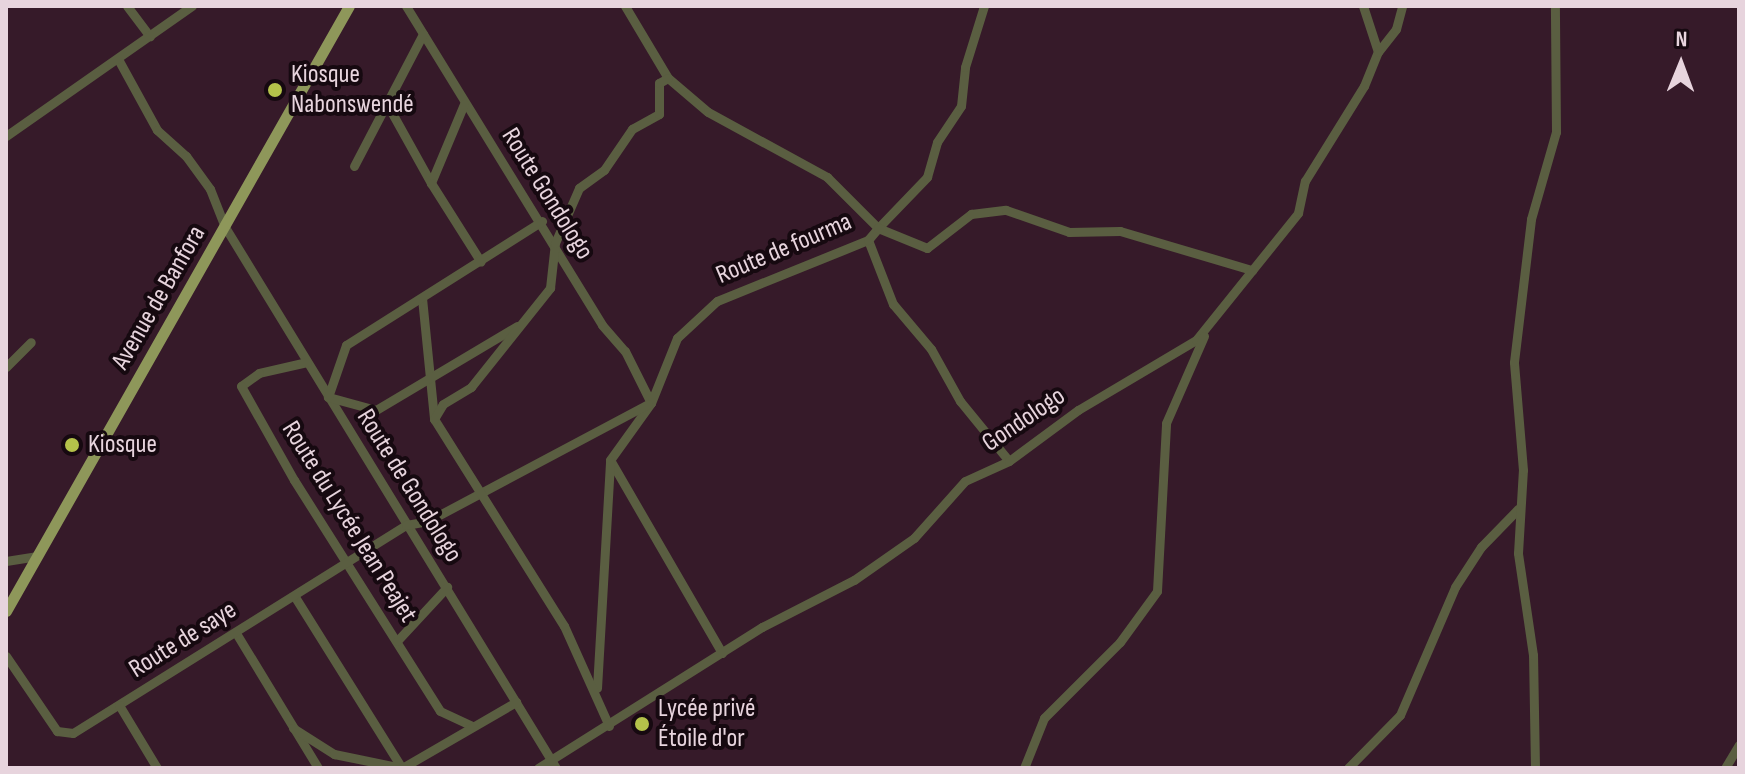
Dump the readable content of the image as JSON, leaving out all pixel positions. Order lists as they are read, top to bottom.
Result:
{
  "streets": {
    "main road": ["Avenue de Banfora"],
    "street": [
      "Route Gondologo",
      "Route de fourma",
      "Gondologo",
      "Route de Gondologo",
      "Route du Lycée Jean Peajet",
      "Route de saye"
    ]
  },
  "crossings": [
    ["Route Gondologo", "Route de fourma"],
    ["Route Gondologo", "Route de saye"],
    ["Route de fourma", "Gondologo"],
    ["Route de fourma", "Route de saye"],
    ["Avenue de Banfora", "Route de Gondologo"],
    ["Gondologo", "Route de Gondologo"],
    ["Route de Gondologo", "Route du Lycée Jean Peajet"],
    ["Route de Gondologo", "Route de saye"],
    ["Route du Lycée Jean Peajet", "Route de saye"]
  ],
  "places": ["Kiosque Nabonswendé", "Kiosque", "Lycée privé Étoile d'or"],
  "north": "top"
}
